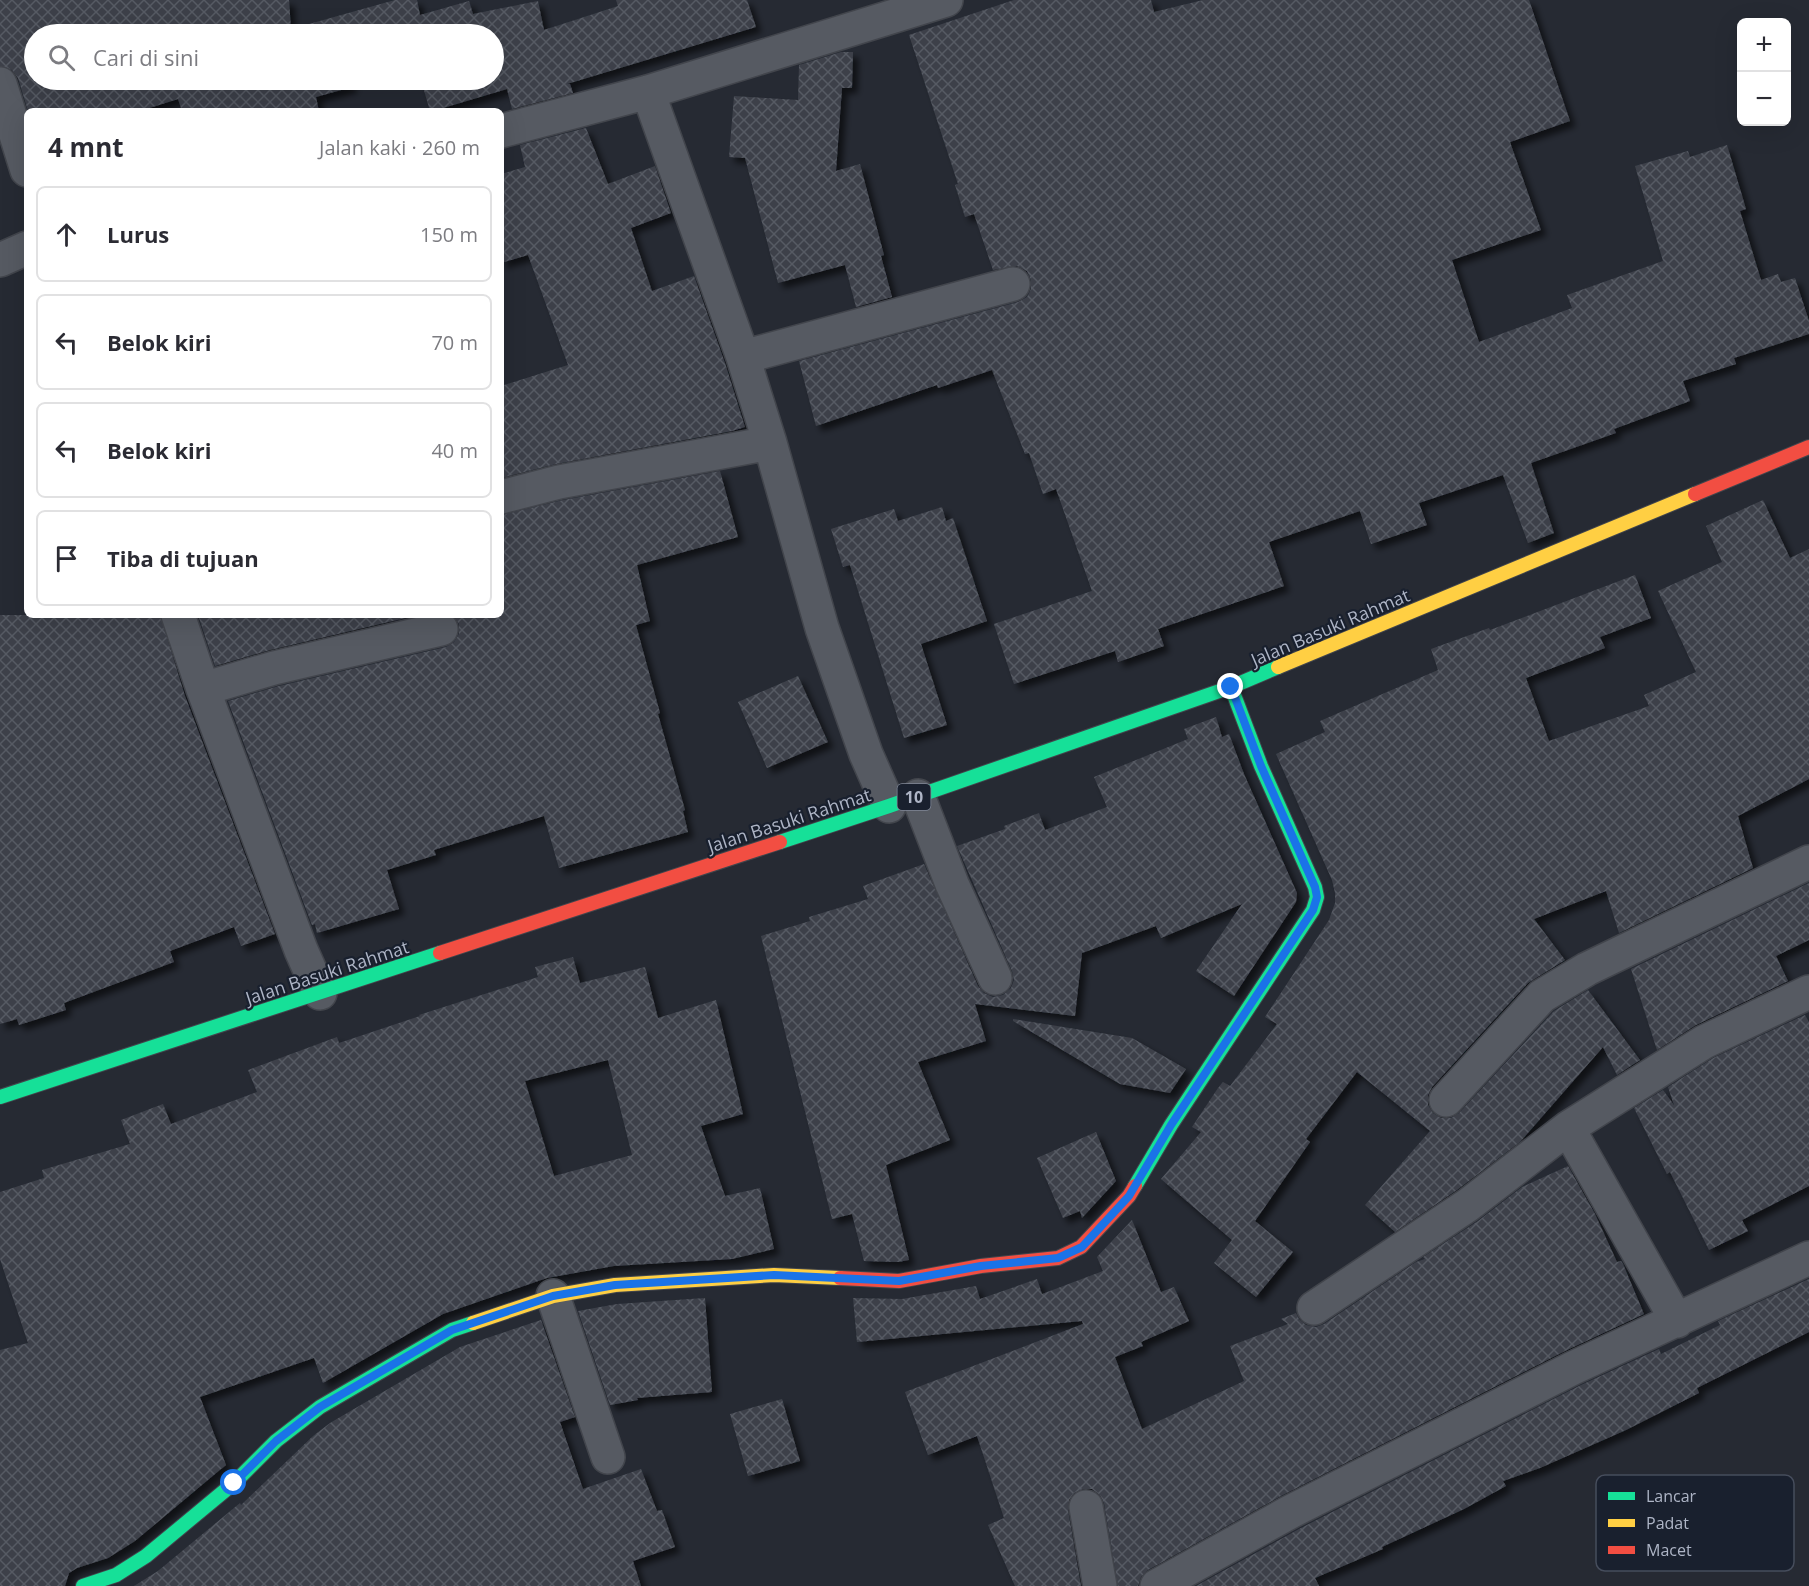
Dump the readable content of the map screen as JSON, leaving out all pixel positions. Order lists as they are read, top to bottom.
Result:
{
  "streets": {
    "main road": ["Jalan Basuki Rahmat", "10"]
  },
  "legend": ["Lancar", "Padat", "Macet"],
  "page": {
    "map_buttons": ["+", "−"],
    "search": "Cari di sini",
    "heading": ["4 mnt", "Jalan kaki · 260 m"],
    "list": [
      ["Lurus", "150 m"],
      ["Belok kiri", "70 m"],
      ["Belok kiri", "40 m"],
      "Tiba di tujuan"
    ]
  }
}
